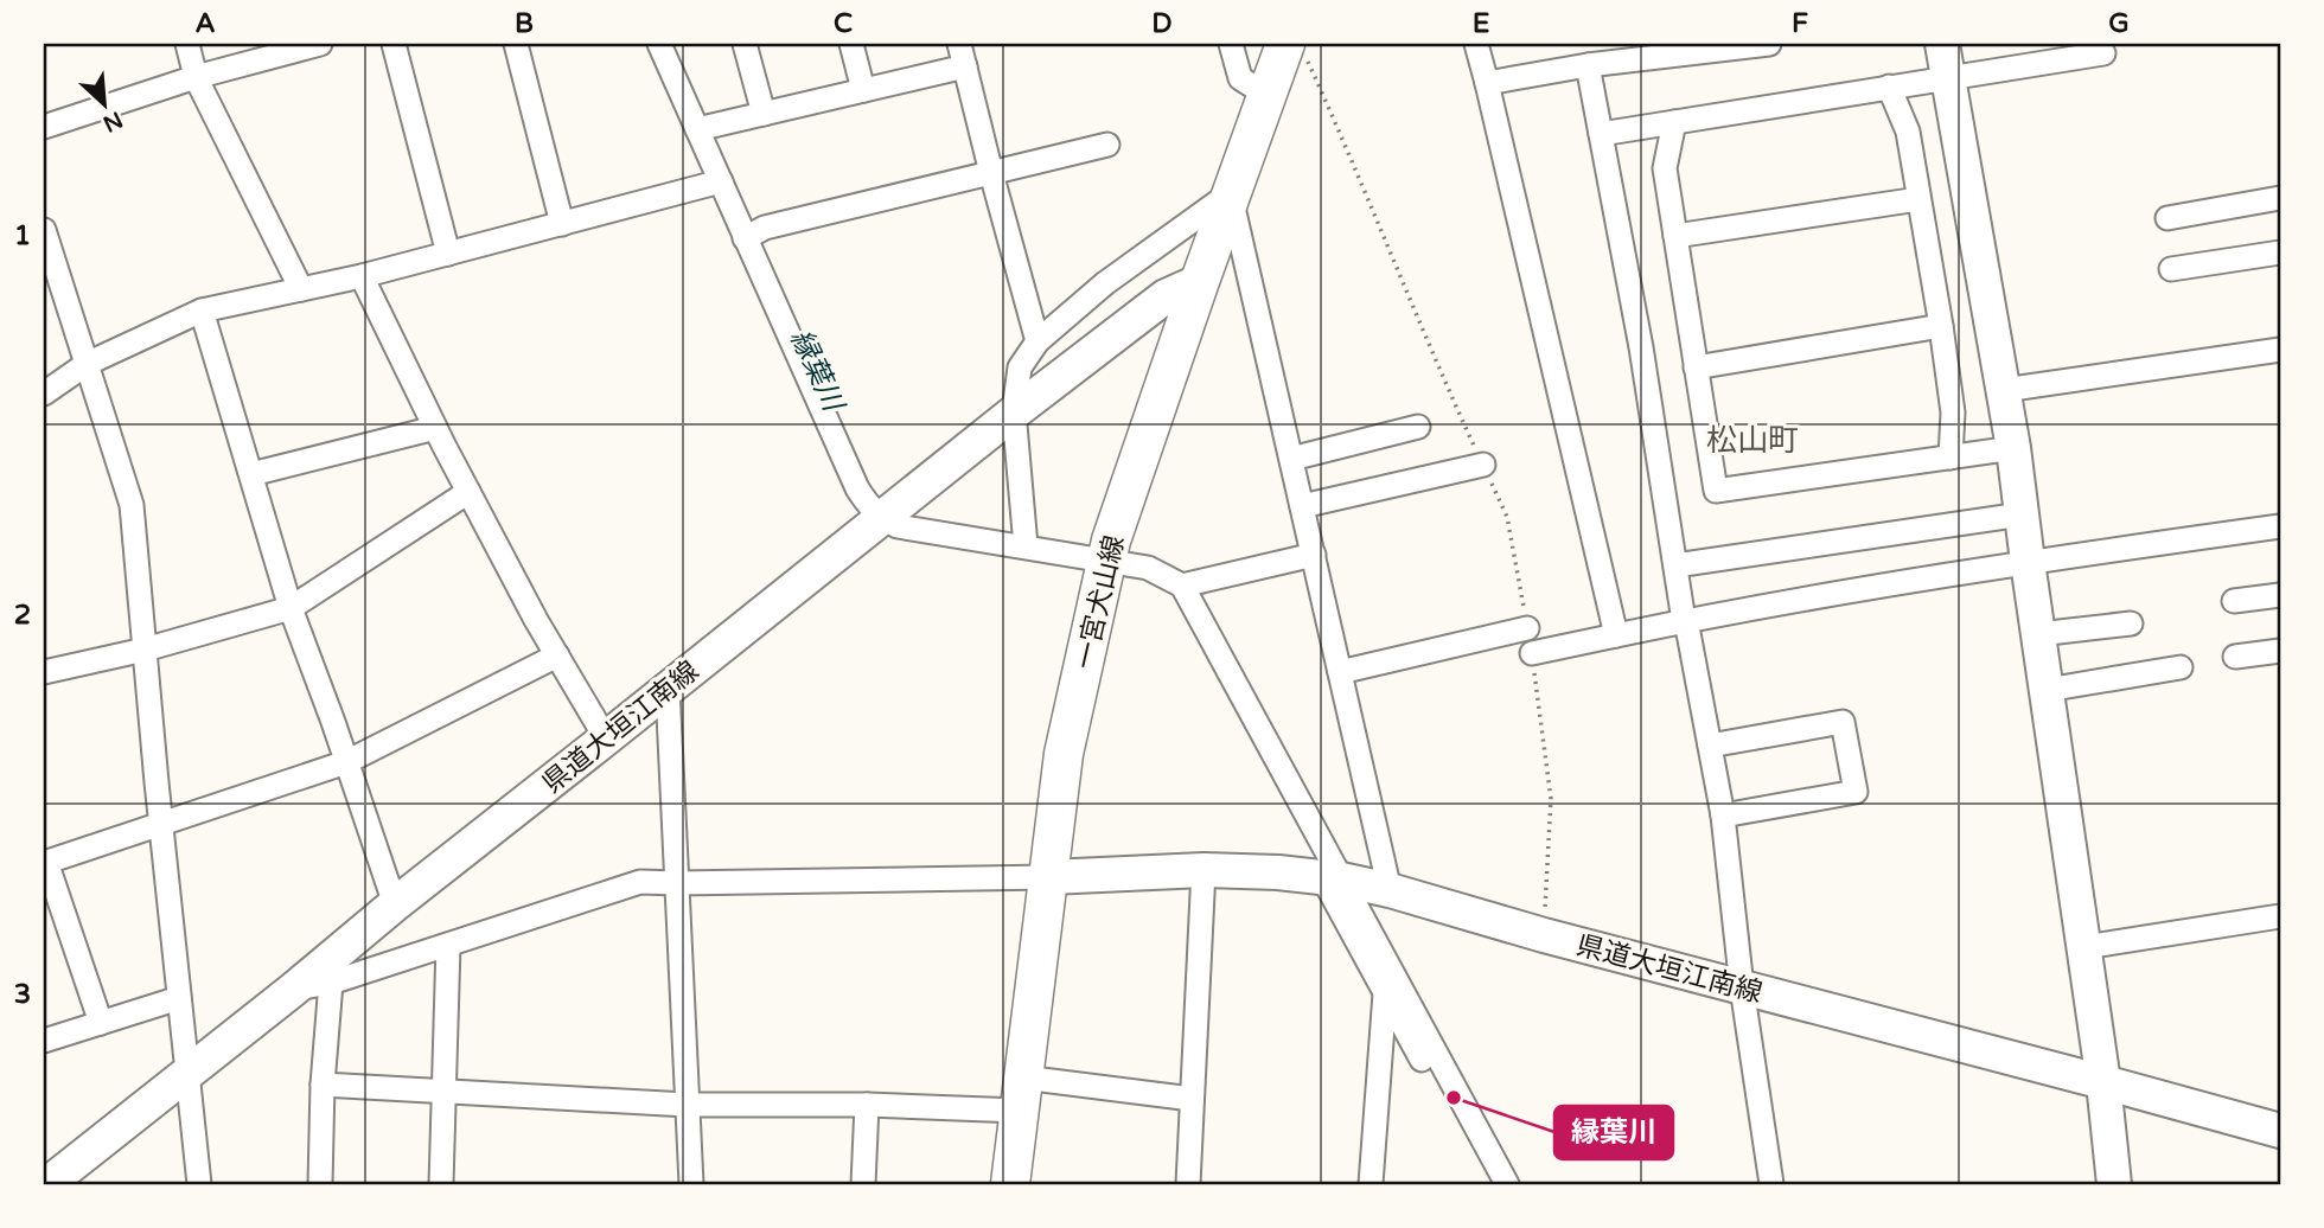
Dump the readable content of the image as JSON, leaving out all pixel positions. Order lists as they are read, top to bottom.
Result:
{
  "streets": {
    "main road": ["一宮犬山線", "県道大垣江南線"]
  },
  "crossings": [
    ["一宮犬山線", "県道大垣江南線"]
  ],
  "districts": ["松山町"],
  "water": ["縁葉川"],
  "places": ["縁葉川"],
  "north": "bottom right",
  "grid": {
    "columns": [
      "A",
      "B",
      "C",
      "D",
      "E",
      "F",
      "G"
    ],
    "rows": ["1", "2", "3"]
  }
}
